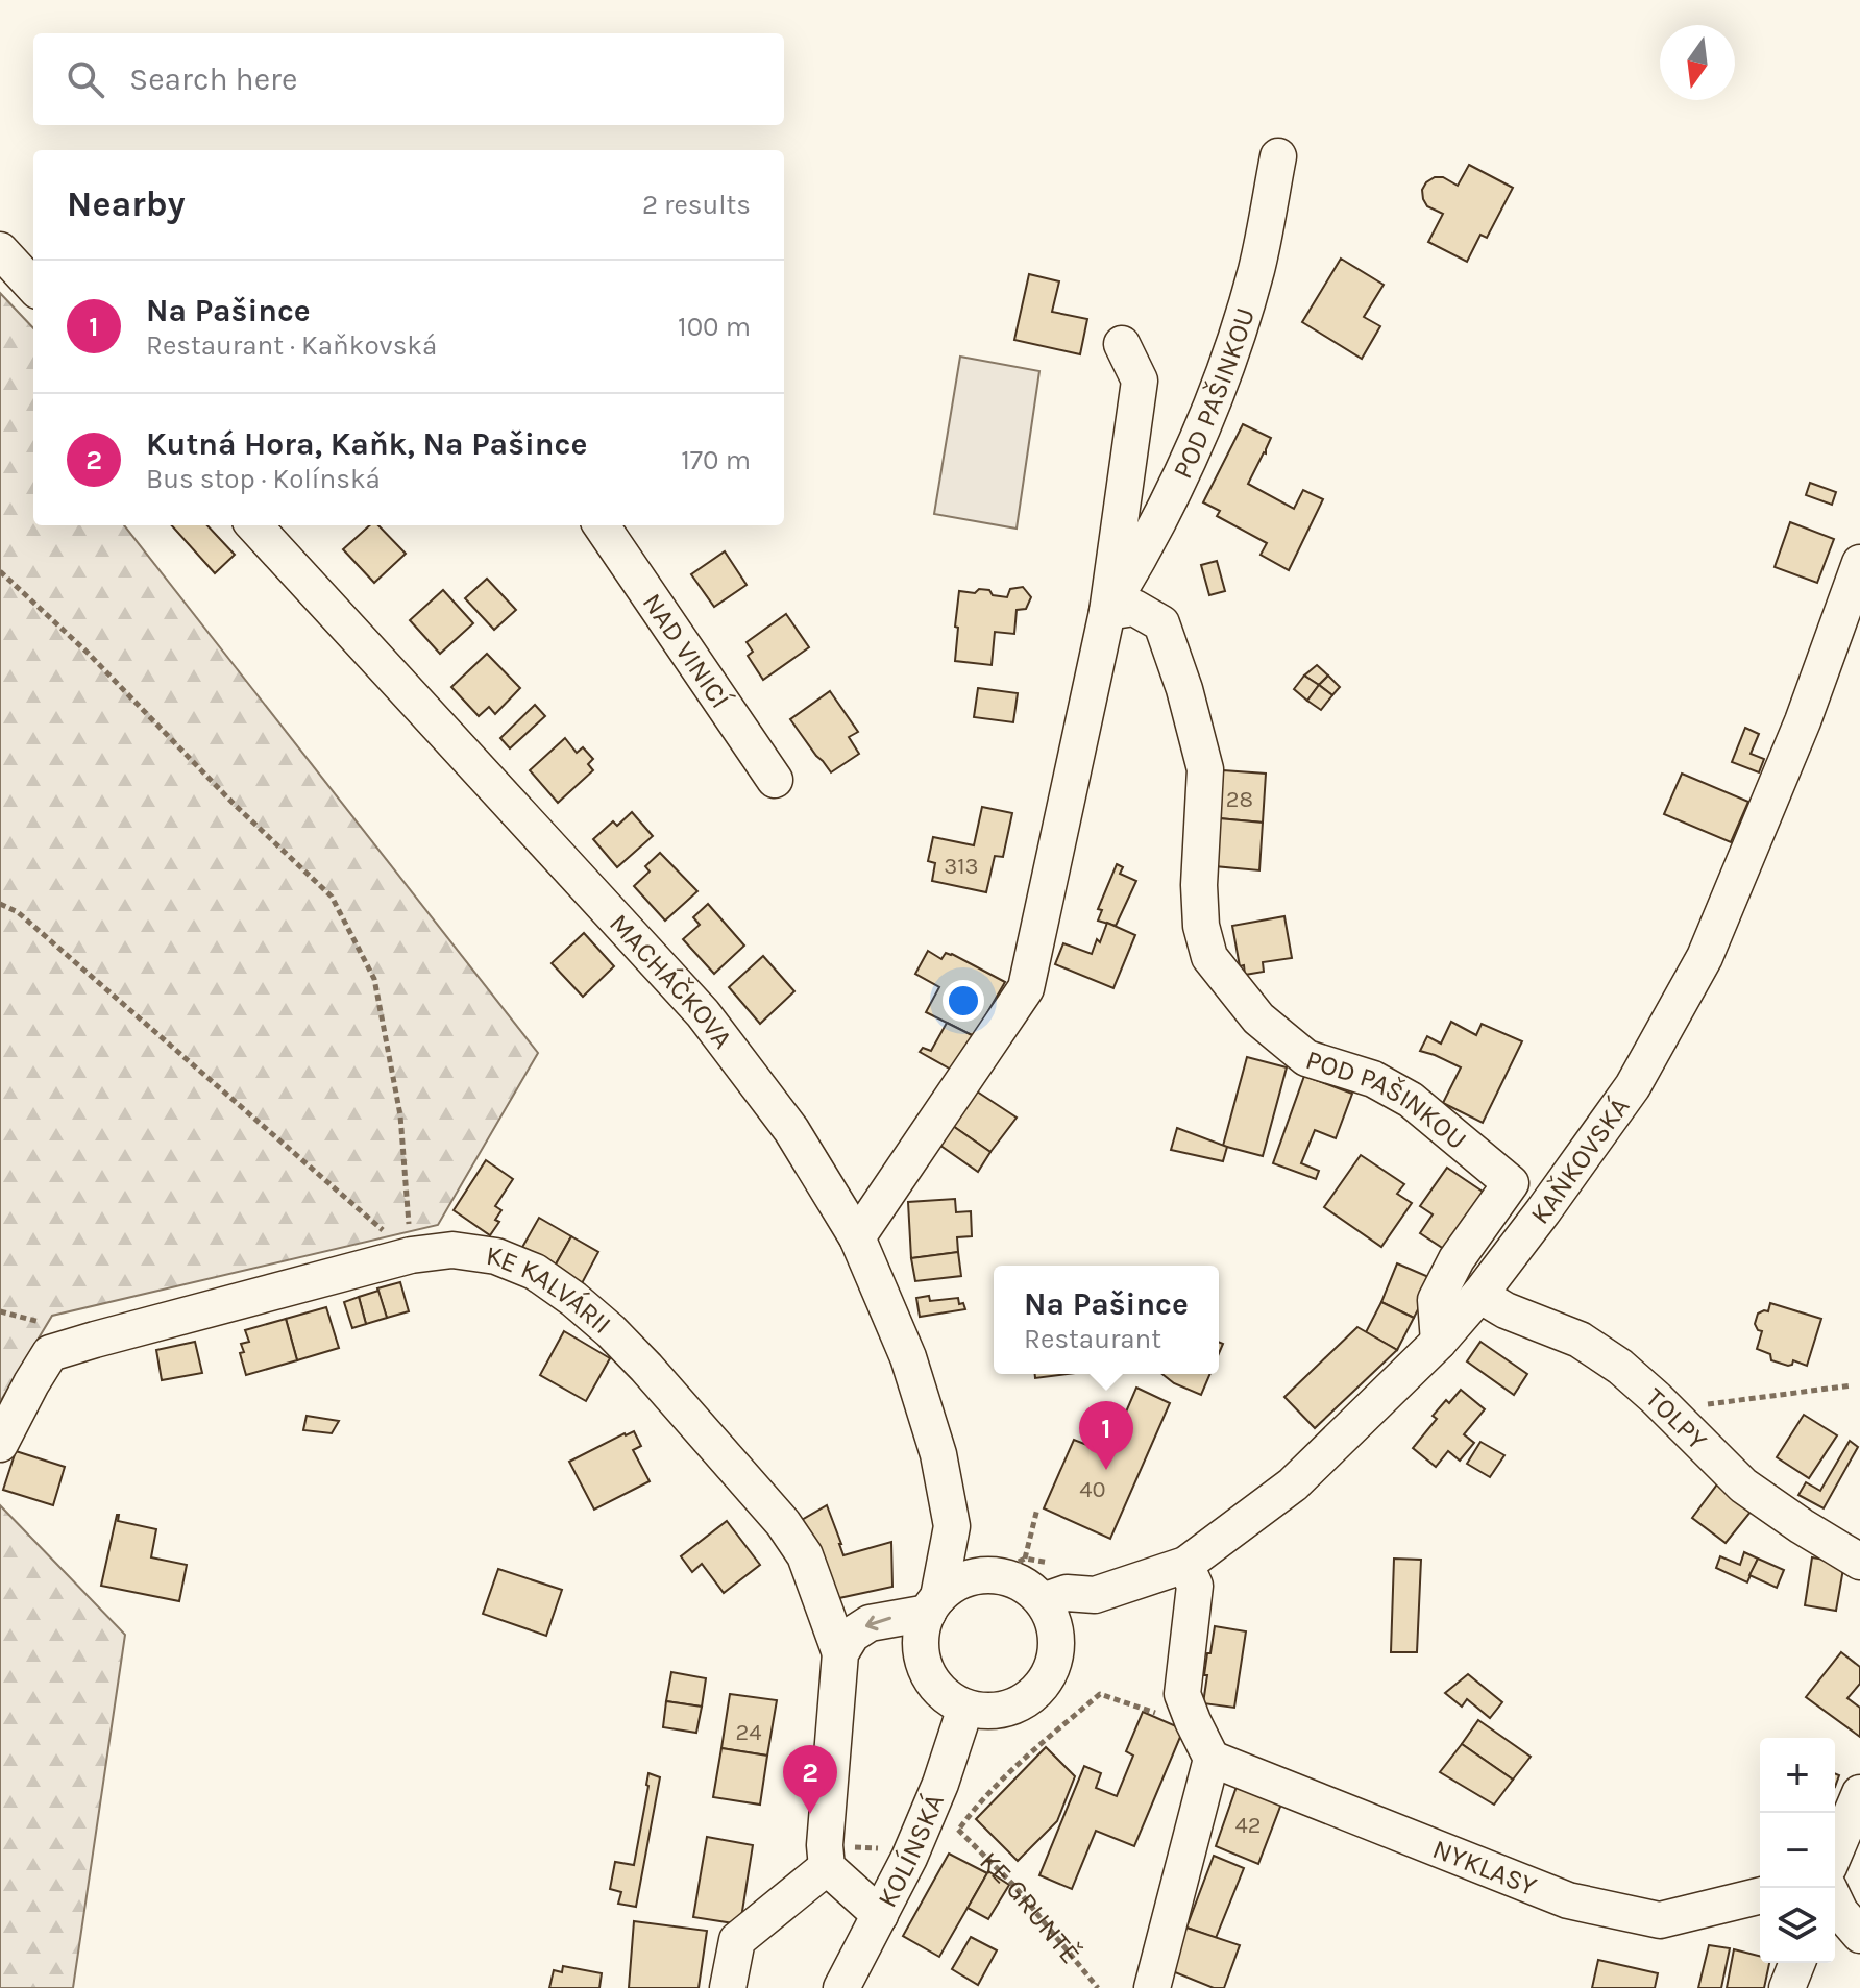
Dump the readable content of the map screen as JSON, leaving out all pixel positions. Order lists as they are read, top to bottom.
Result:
{
  "streets": {
    "street": [
      "POD PAŠINKOU",
      "NAD VINICÍ",
      "MACHÁČKOVA",
      "KAŇKOVSKÁ",
      "KE KALVÁRII",
      "TOLPY",
      "KOLÍNSKÁ",
      "NYKLASY"
    ],
    "path": ["KE GRUNTĚ"]
  },
  "crossings": [
    ["POD PAŠINKOU", "MACHÁČKOVA"],
    ["POD PAŠINKOU", "KAŇKOVSKÁ"],
    ["KAŇKOVSKÁ", "TOLPY"],
    ["KAŇKOVSKÁ", "KOLÍNSKÁ"]
  ],
  "house_numbers": [
    "28",
    "313",
    "40",
    "24",
    "42"
  ],
  "north": "bottom",
  "page": {
    "search": "Search here",
    "heading": ["Nearby", "2 results"],
    "list": [
      {
        "mark": "1",
        "name": "Na Pašince",
        "note": "Restaurant · Kaňkovská",
        "value": "100 m"
      },
      {
        "mark": "2",
        "name": "Kutná Hora, Kaňk, Na Pašince",
        "note": "Bus stop · Kolínská",
        "value": "170 m"
      }
    ],
    "popup": ["Na Pašince", "Restaurant"],
    "pins": ["1", "2"],
    "map_buttons": ["+", "−"]
  }
}
